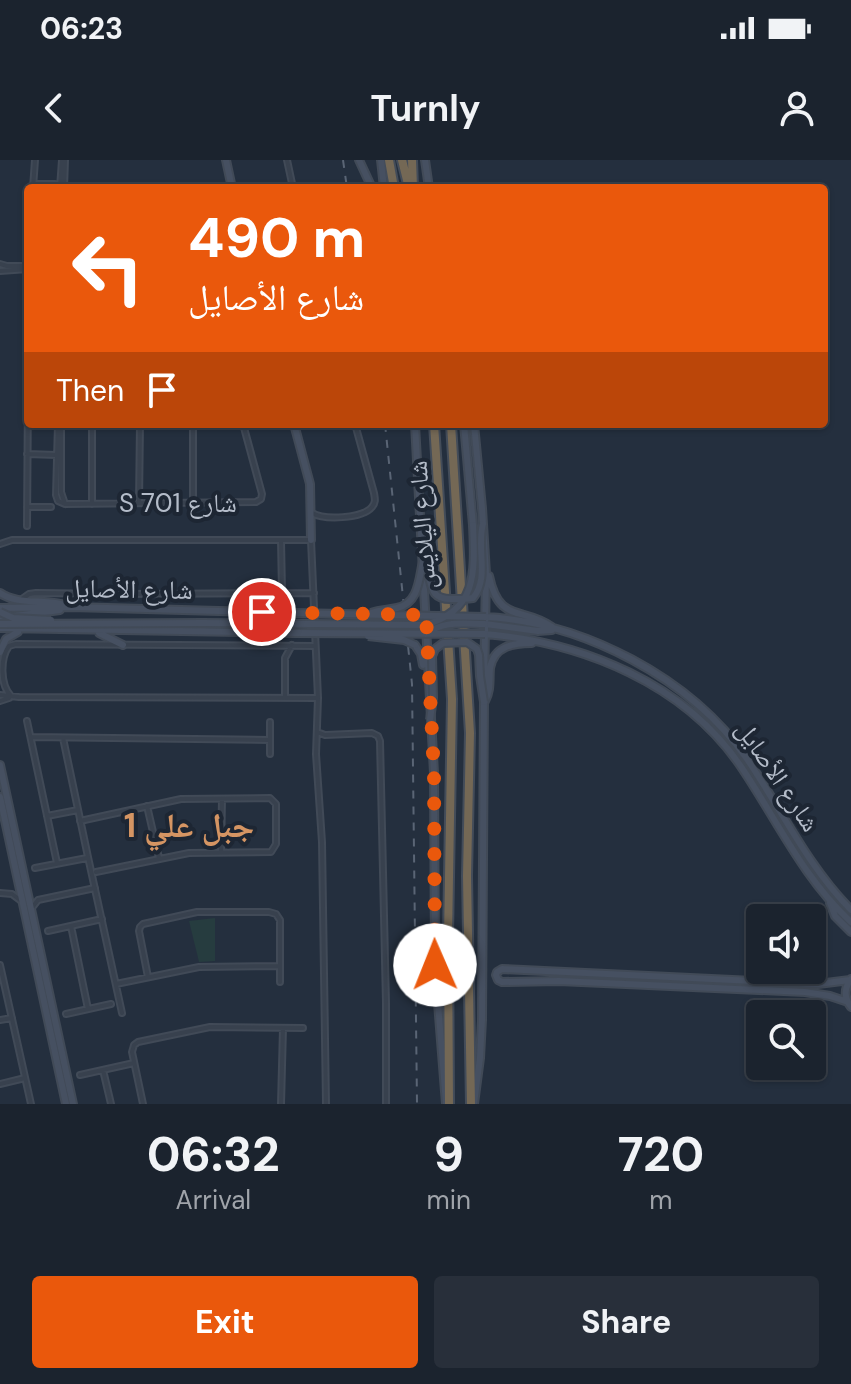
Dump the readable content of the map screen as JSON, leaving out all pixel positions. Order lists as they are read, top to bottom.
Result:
{
  "streets": {
    "highway": ["شارع اليلايس"],
    "main road": ["شارع الأصايل"],
    "street": ["S 701 شارع"]
  },
  "districts": ["جبل علي 1"],
  "page": {
    "status": "06:23",
    "header": "Turnly",
    "turn": ["490 m", "شارع الأصايل"],
    "then": "Then",
    "eta": [
      "06:32",
      "Arrival",
      "9",
      "min",
      "720",
      "m"
    ],
    "buttons": ["Exit", "Share"]
  }
}
